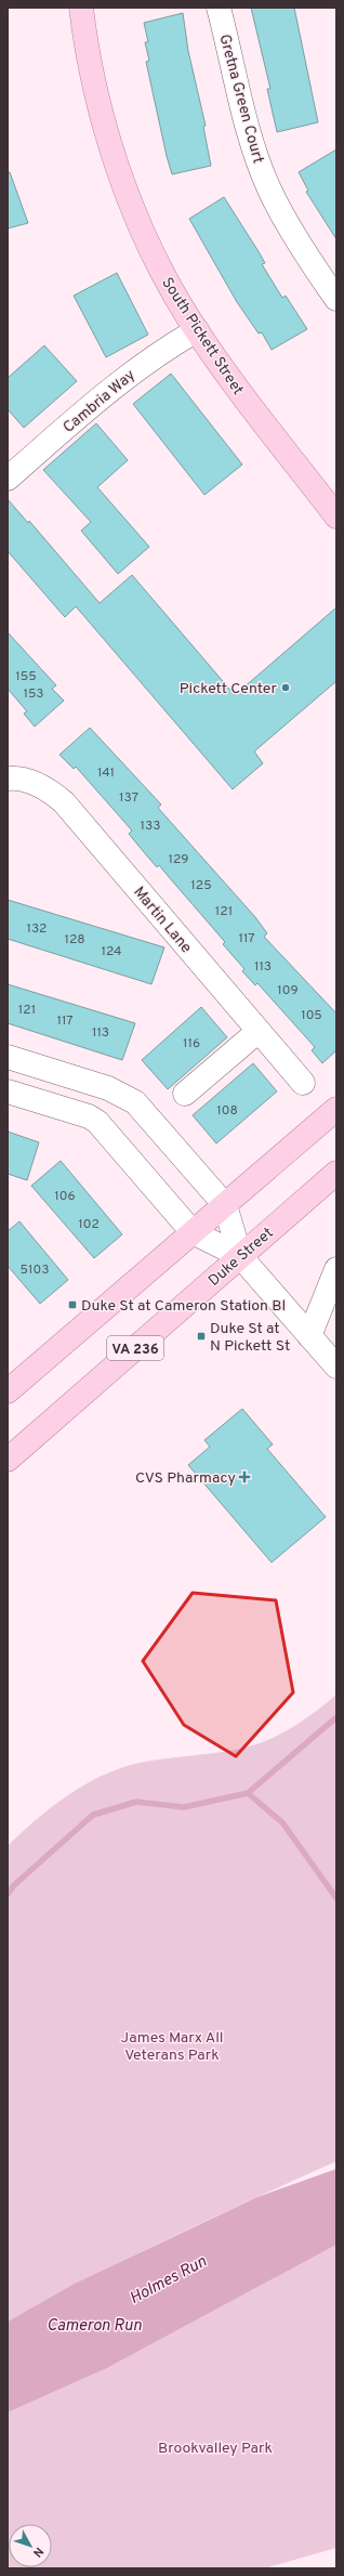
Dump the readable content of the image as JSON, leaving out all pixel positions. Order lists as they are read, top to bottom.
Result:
{
  "streets": {
    "main road": ["South Pickett Street", "Duke Street", "VA 236"],
    "street": ["Gretna Green Court", "Cambria Way", "Martin Lane"]
  },
  "crossings": [
    ["South Pickett Street", "Cambria Way"]
  ],
  "water": ["Holmes Run", "Cameron Run"],
  "parks": ["James Marx All Veterans Park", "Brookvalley Park"],
  "places": {
    "other": ["Pickett Center"],
    "transit": ["Duke St at Cameron Station Bl", "Duke St at N Pickett St"],
    "health": ["CVS Pharmacy"]
  },
  "house_numbers": [
    "155",
    "153",
    "141",
    "137",
    "133",
    "129",
    "125",
    "121",
    "132",
    "117",
    "128",
    "124",
    "113",
    "109",
    "121",
    "105",
    "117",
    "113",
    "116",
    "108",
    "106",
    "102",
    "5103"
  ],
  "north": "bottom right"
}
